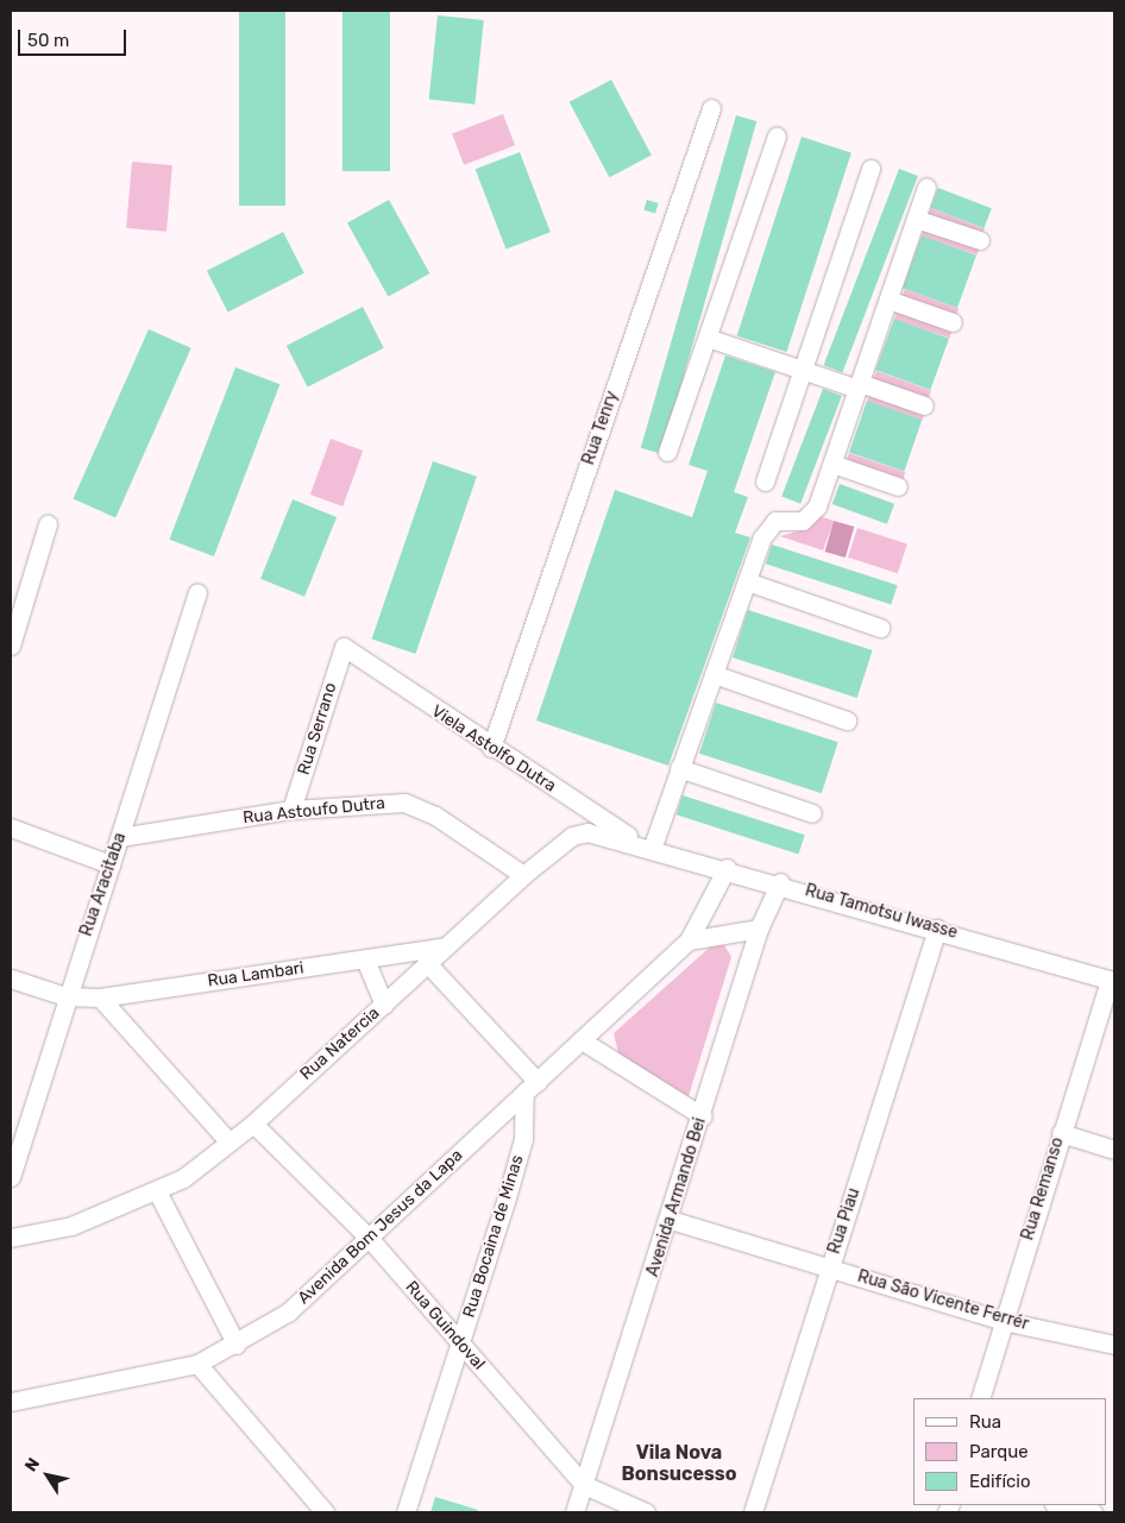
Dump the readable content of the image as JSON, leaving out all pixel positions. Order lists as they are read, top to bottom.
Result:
{
  "streets": {
    "street": [
      "Rua Tenry",
      "Rua Serrano",
      "Viela Astolfo Dutra",
      "Rua Astoufo Dutra",
      "Rua Aracitaba",
      "Rua Tamotsu Iwasse",
      "Rua Lambari",
      "Rua Natercia",
      "Rua Remanso",
      "Avenida Armando Bei",
      "Rua Piau",
      "Avenida Bom Jesus da Lapa",
      "Rua Bocaina de Minas",
      "Rua São Vicente Ferrér",
      "Rua Guindoval"
    ]
  },
  "crossings": [
    ["Rua Tenry", "Viela Astolfo Dutra"],
    ["Rua Serrano", "Viela Astolfo Dutra"],
    ["Rua Serrano", "Rua Astoufo Dutra"],
    ["Viela Astolfo Dutra", "Rua Tamotsu Iwasse"],
    ["Viela Astolfo Dutra", "Rua Natercia"],
    ["Rua Astoufo Dutra", "Rua Aracitaba"],
    ["Rua Astoufo Dutra", "Rua Natercia"],
    ["Rua Aracitaba", "Rua Lambari"],
    ["Rua Tamotsu Iwasse", "Rua Natercia"],
    ["Rua Tamotsu Iwasse", "Rua Remanso"],
    ["Rua Tamotsu Iwasse", "Avenida Armando Bei"],
    ["Rua Tamotsu Iwasse", "Rua Piau"],
    ["Rua Tamotsu Iwasse", "Avenida Bom Jesus da Lapa"],
    ["Rua Lambari", "Rua Natercia"],
    ["Rua Natercia", "Rua Guindoval"],
    ["Rua Remanso", "Rua São Vicente Ferrér"],
    ["Avenida Armando Bei", "Rua São Vicente Ferrér"],
    ["Avenida Armando Bei", "Rua Guindoval"],
    ["Rua Piau", "Rua São Vicente Ferrér"],
    ["Avenida Bom Jesus da Lapa", "Rua Bocaina de Minas"],
    ["Avenida Bom Jesus da Lapa", "Rua Guindoval"],
    ["Rua Bocaina de Minas", "Rua Guindoval"]
  ],
  "districts": ["Vila Nova Bonsucesso"],
  "legend": ["Rua", "Parque", "Edifício"],
  "scale_bar": "50 m",
  "north": "top left"
}
